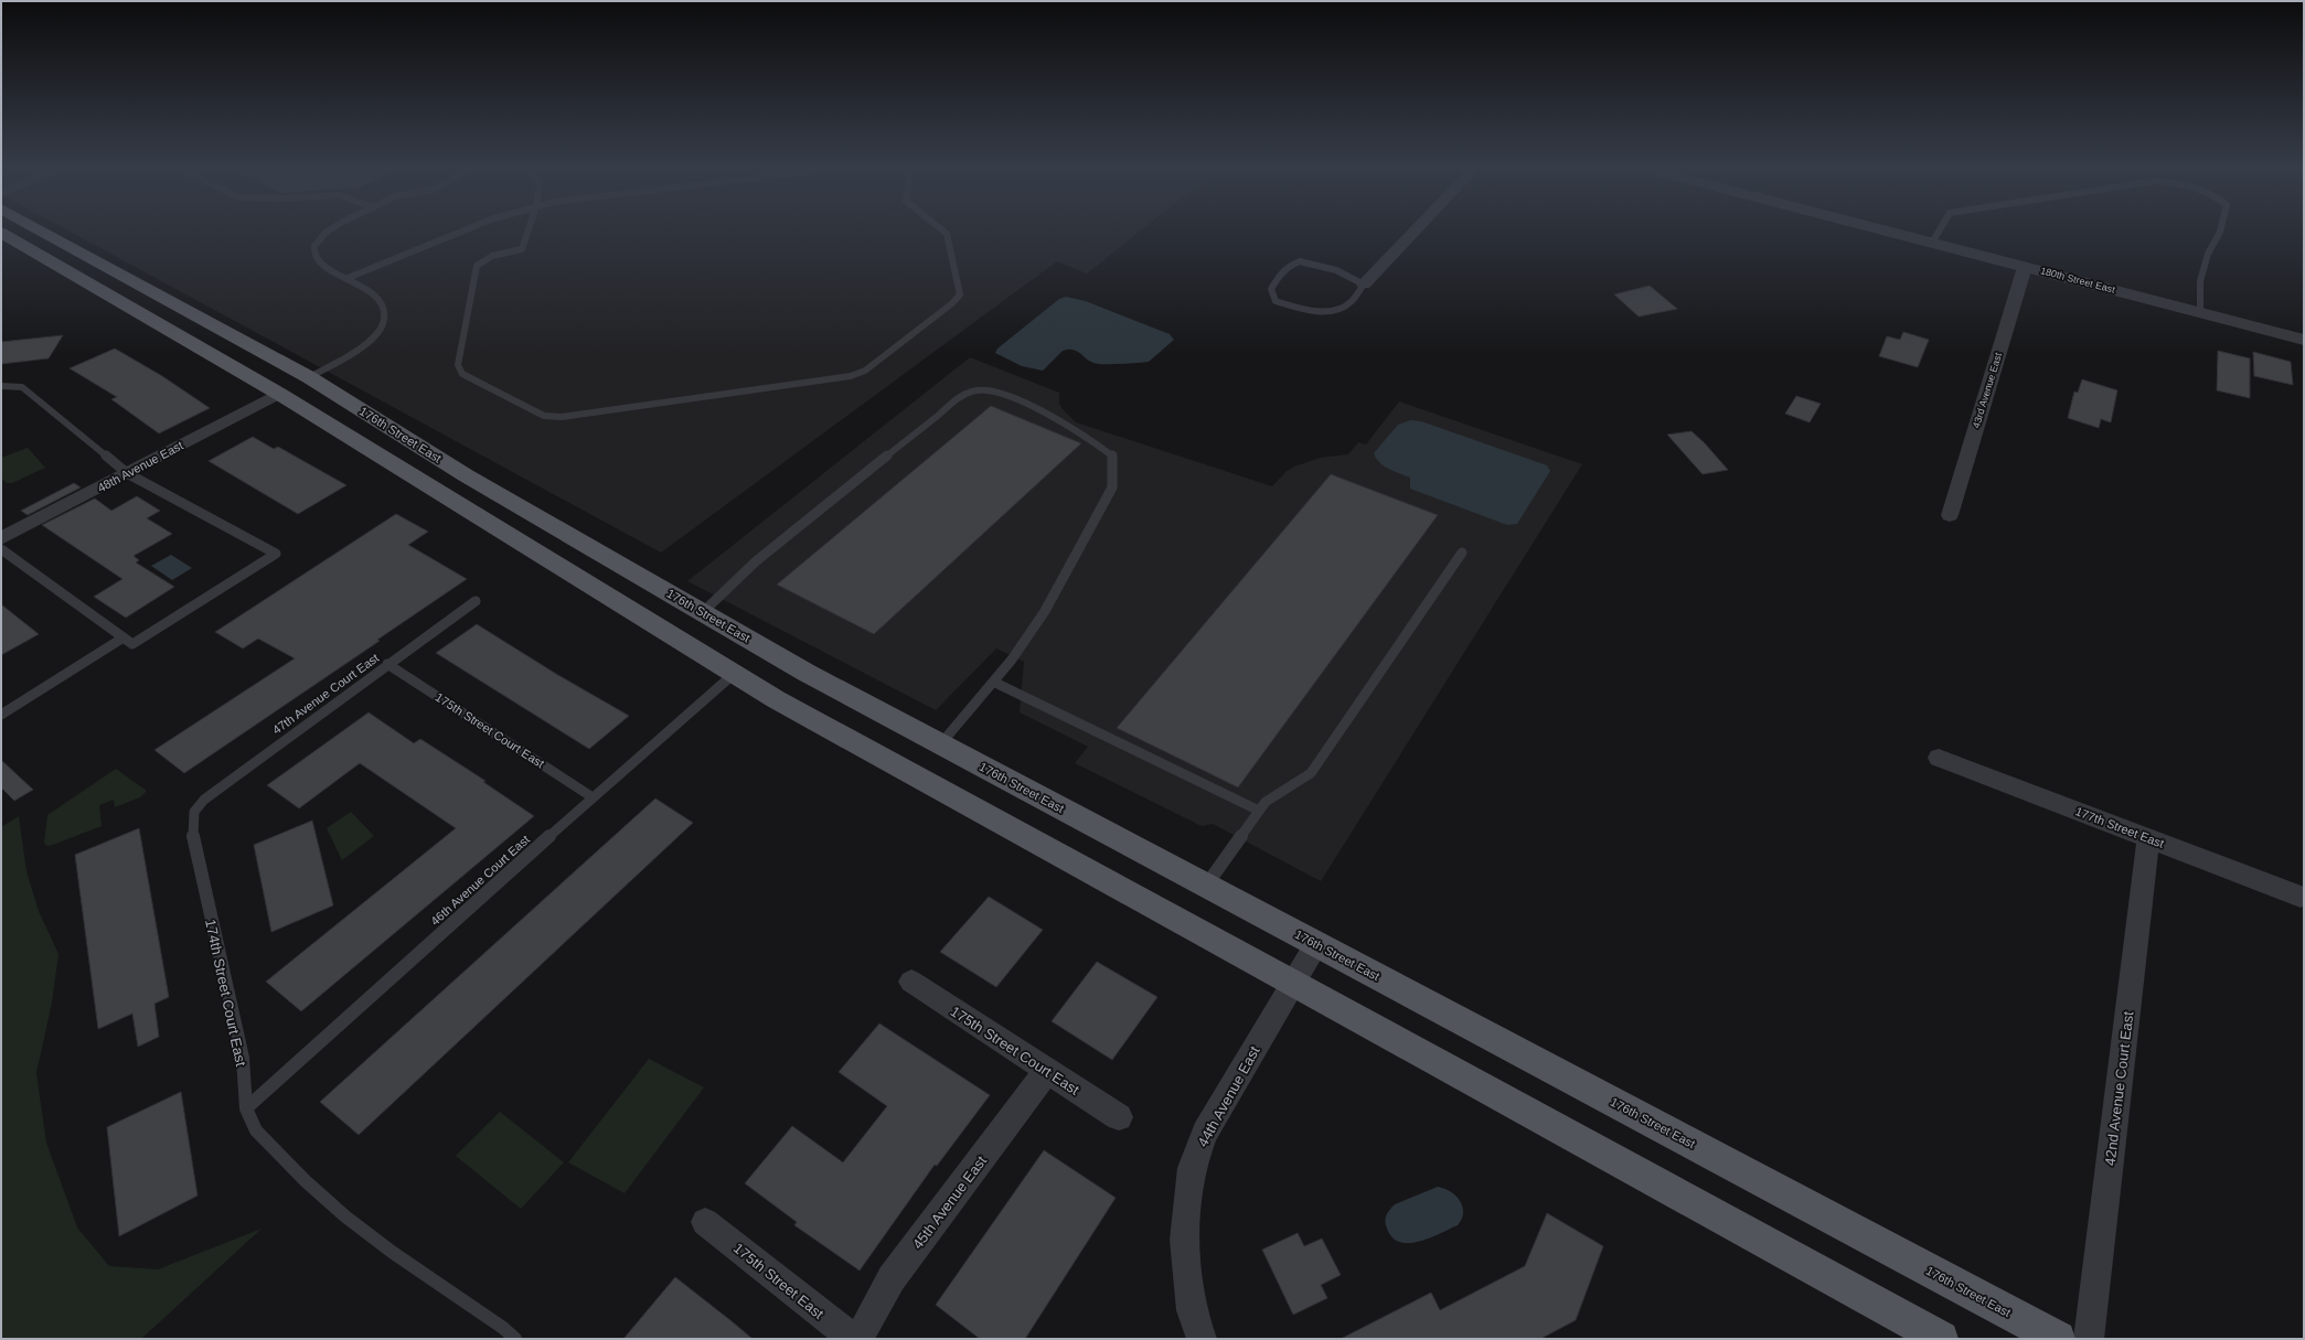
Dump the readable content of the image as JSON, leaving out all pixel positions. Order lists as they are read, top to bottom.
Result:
{
  "streets": {
    "main road": ["176th Street East"],
    "street": [
      "180th Street East",
      "43rd Avenue East",
      "48th Avenue East",
      "175th Street Court East",
      "177th Street East",
      "42nd Avenue Court East",
      "44th Avenue East",
      "45th Avenue East",
      "175th Street East"
    ],
    "lane": ["47th Avenue Court East", "46th Avenue Court East", "174th Street Court East"]
  },
  "crossings": [
    ["180th Street East", "43rd Avenue East"],
    ["176th Street East", "44th Avenue East"],
    ["47th Avenue Court East", "175th Street Court East"],
    ["47th Avenue Court East", "174th Street Court East"],
    ["175th Street Court East", "46th Avenue Court East"],
    ["175th Street Court East", "45th Avenue East"],
    ["177th Street East", "42nd Avenue Court East"],
    ["46th Avenue Court East", "174th Street Court East"]
  ]
}
